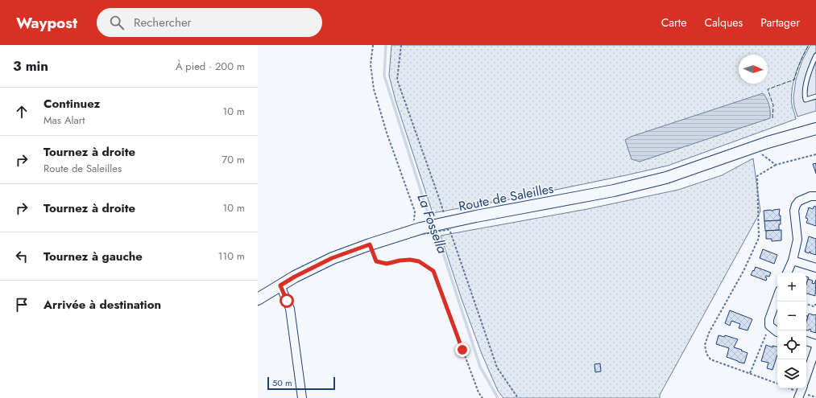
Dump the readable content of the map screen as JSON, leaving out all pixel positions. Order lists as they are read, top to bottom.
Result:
{
  "streets": {
    "main road": ["Route de Saleilles"]
  },
  "water": ["La Fossella"],
  "scale_bar": "50 m",
  "north": "right",
  "page": {
    "header": "Waypost",
    "search": "Rechercher",
    "nav": ["Carte", "Calques", "Partager"],
    "heading": ["3 min", "À pied · 200 m"],
    "list": [
      ["Continuez", "Mas Alart", "10 m"],
      ["Tournez à droite", "Route de Saleilles", "70 m"],
      ["Tournez à droite", "10 m"],
      ["Tournez à gauche", "110 m"],
      "Arrivée à destination"
    ],
    "map_buttons": ["+", "−"],
    "scale": "50 m"
  }
}
